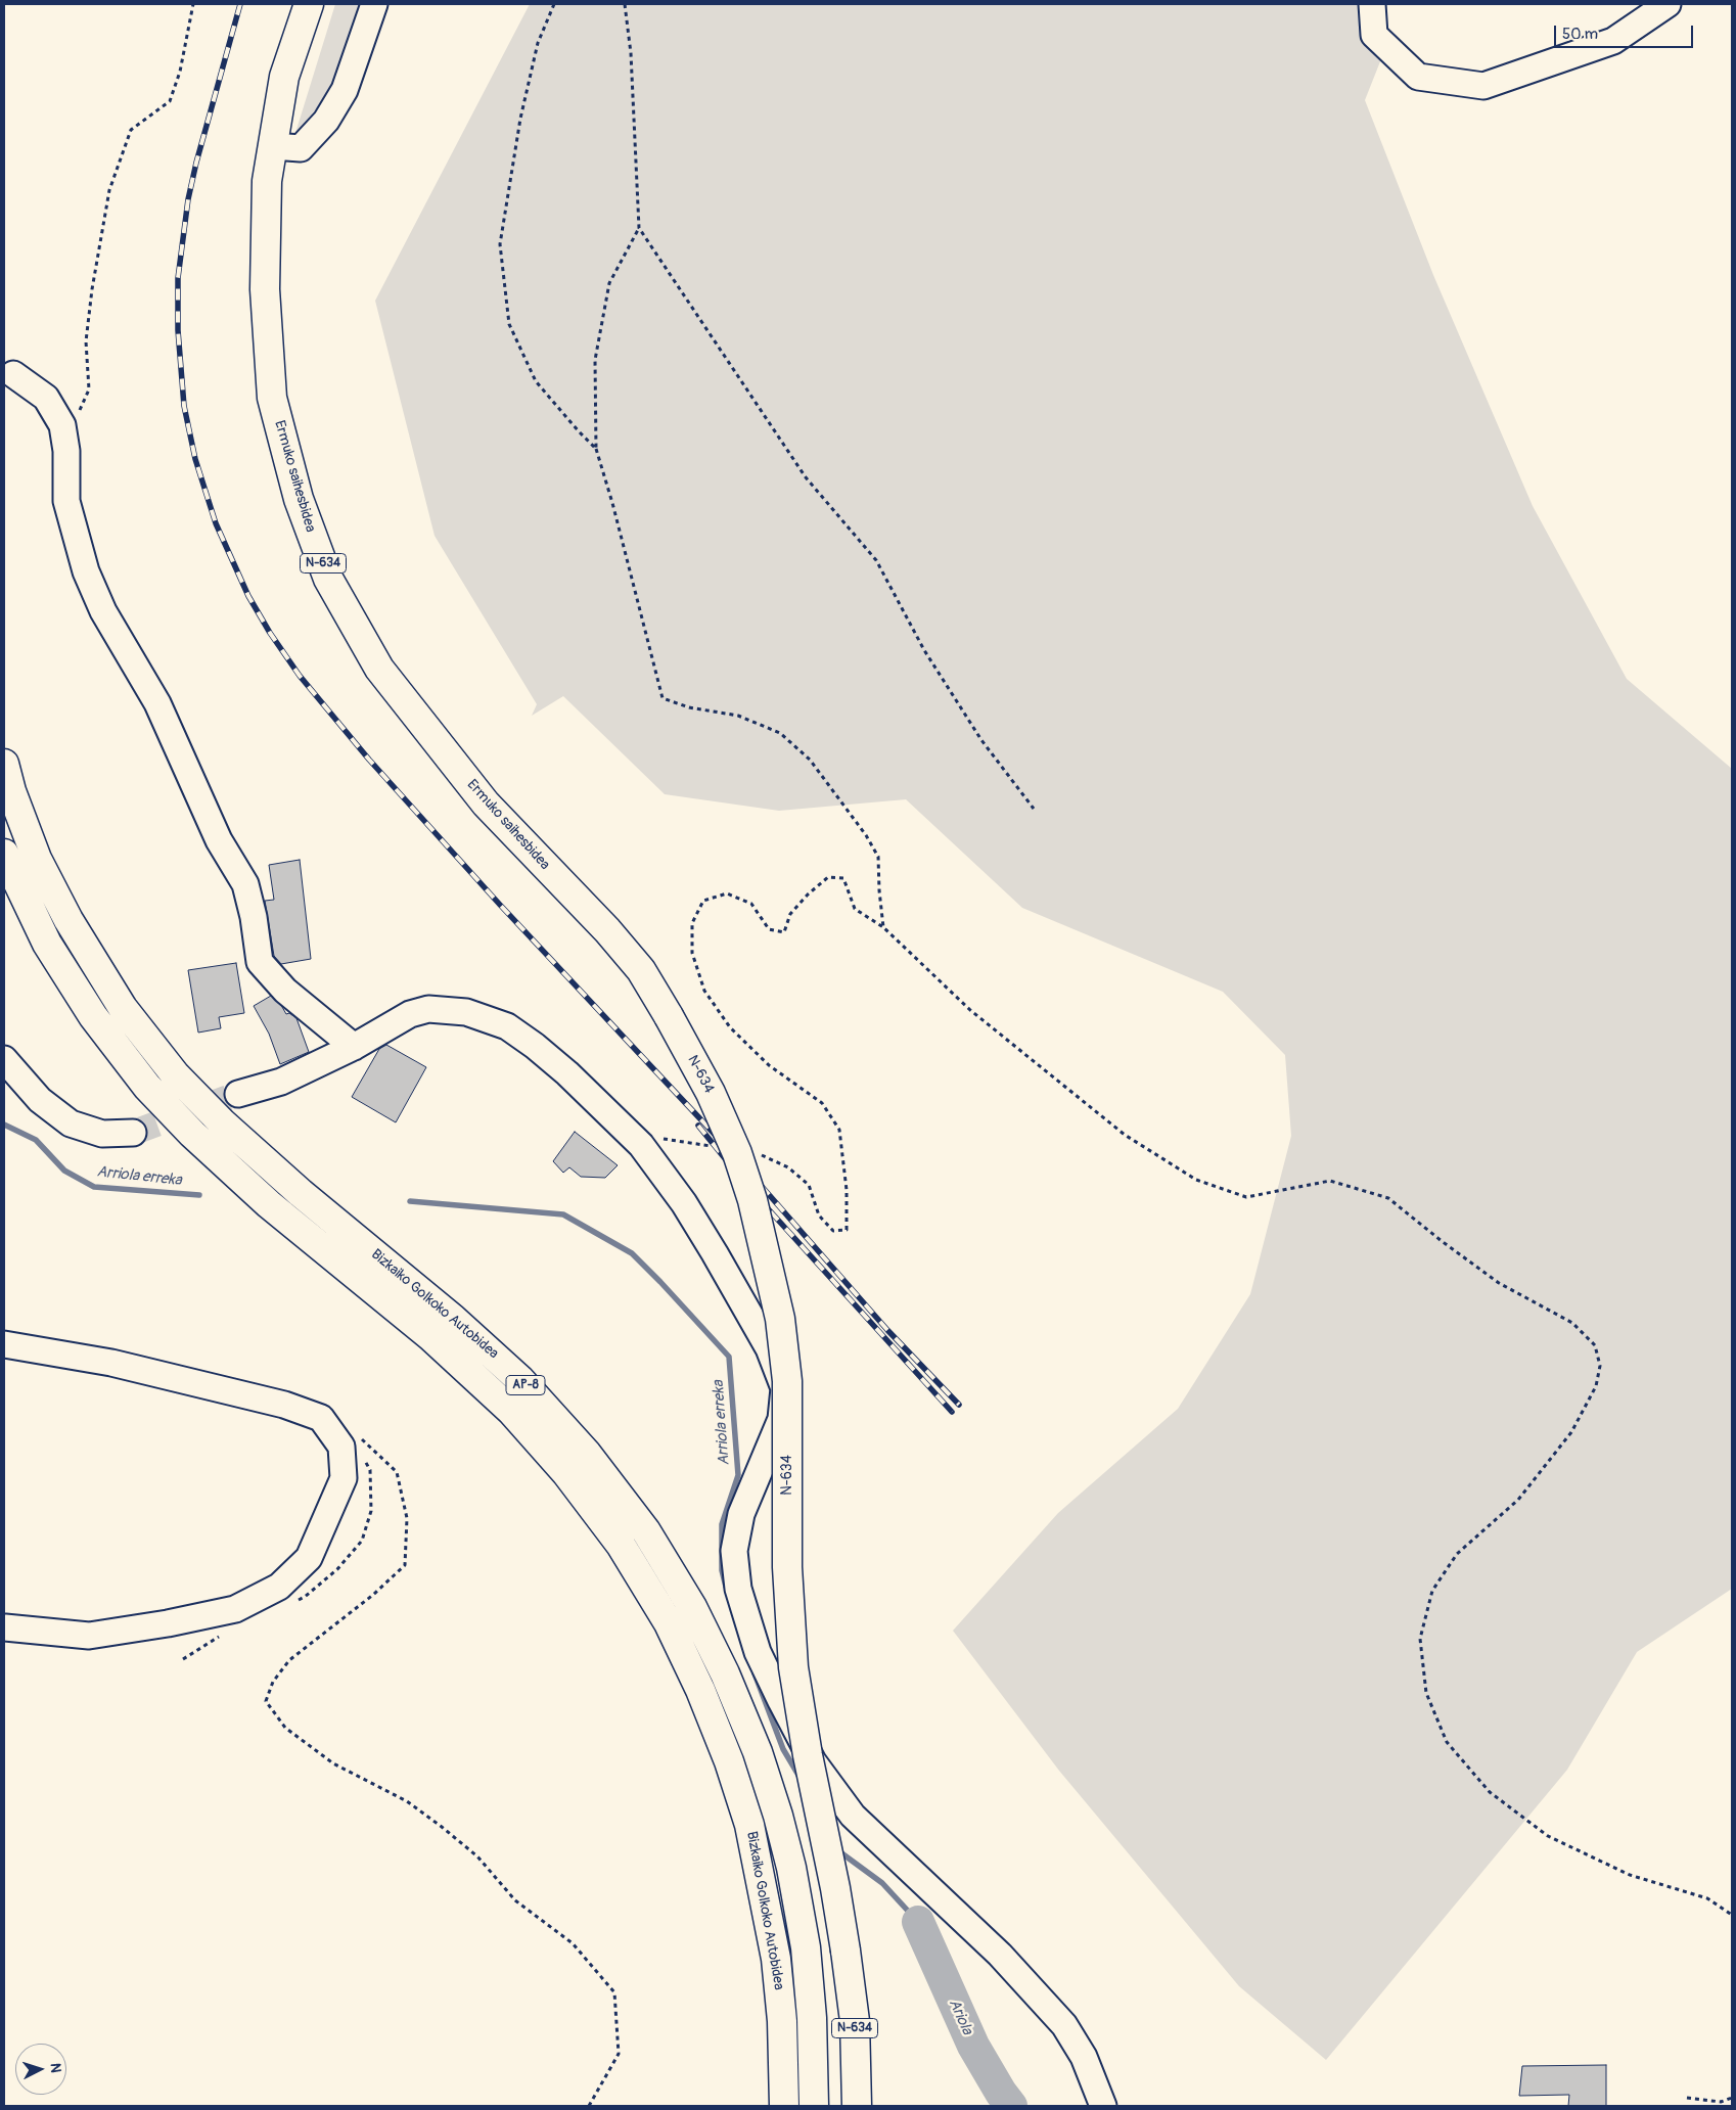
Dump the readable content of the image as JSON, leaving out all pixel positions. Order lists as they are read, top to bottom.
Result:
{
  "streets": {
    "highway": [
      "Ermuko saihesbidea",
      "N-634",
      "Bizkaiko Golkoko Autobidea",
      "AP-8"
    ]
  },
  "crossings": [
    ["Ermuko saihesbidea", "N-634"]
  ],
  "water": ["Arriola erreka", "Ariola"],
  "scale_bar": "50 m",
  "north": "right"
}
